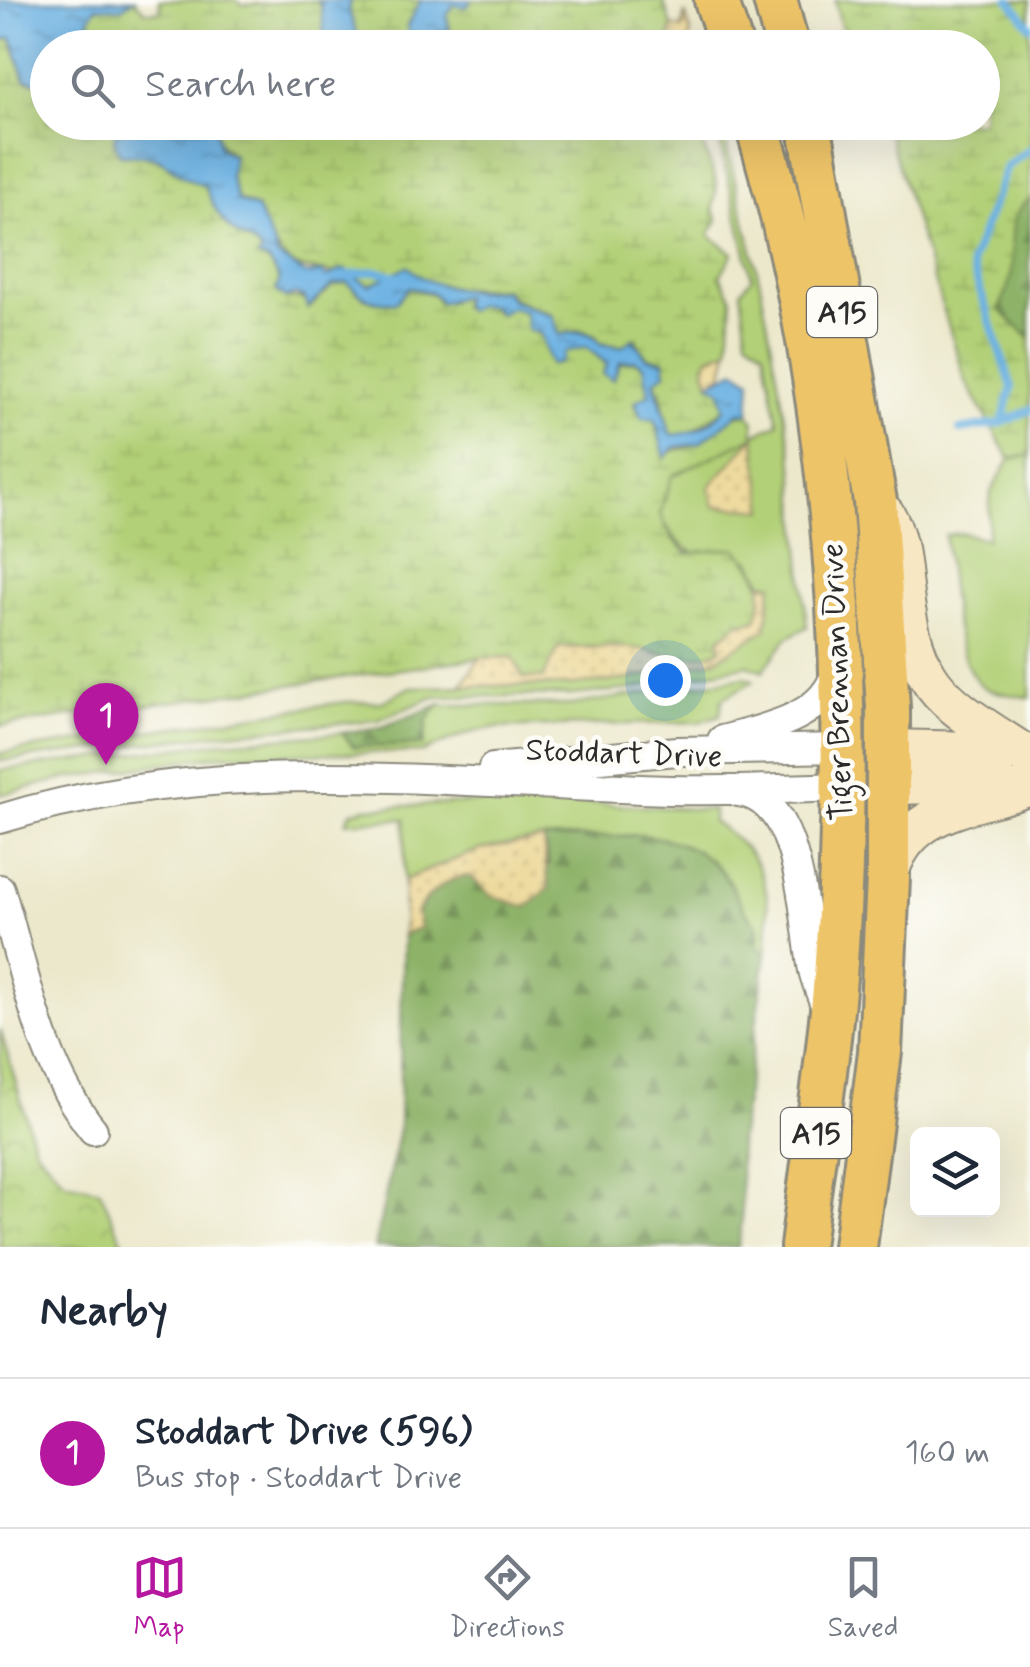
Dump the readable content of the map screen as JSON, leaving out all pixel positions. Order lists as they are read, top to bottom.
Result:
{
  "streets": {
    "main road": ["A15", "Tiger Brennan Drive"],
    "street": ["Stoddart Drive"]
  },
  "crossings": [
    ["Tiger Brennan Drive", "Stoddart Drive"]
  ],
  "page": {
    "search": "Search here",
    "pins": "1",
    "heading": "Nearby",
    "list": [
      {
        "mark": "1",
        "name": "Stoddart Drive (596)",
        "note": "Bus stop · Stoddart Drive",
        "value": "160 m"
      }
    ],
    "nav": ["Map", "Directions", "Saved"]
  }
}
